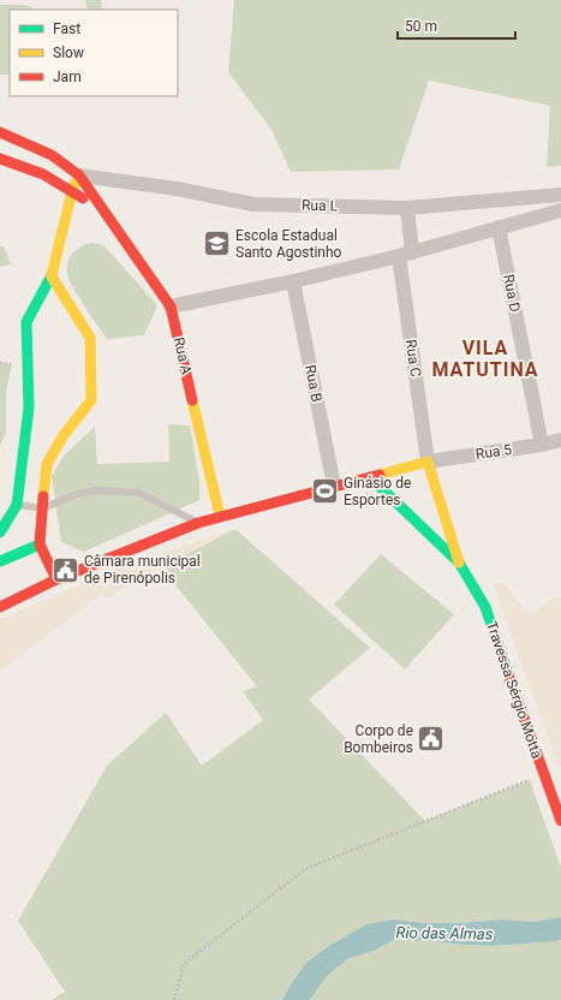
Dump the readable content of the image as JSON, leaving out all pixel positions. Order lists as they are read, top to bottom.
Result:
{
  "streets": {
    "street": [
      "Rua L",
      "Rua D",
      "Rua A",
      "Rua C",
      "Rua B",
      "Rua 5",
      "Travessa Sérgio Motta"
    ]
  },
  "crossings": [
    ["Rua L", "Rua A"],
    ["Rua L", "Rua C"],
    ["Rua D", "Rua 5"],
    ["Rua C", "Rua 5"]
  ],
  "districts": ["VILA MATUTINA"],
  "water": ["Rio das Almas"],
  "places": {
    "school or university": ["Escola Estadual Santo Agostinho"],
    "sports": ["Ginásio de Esportes"],
    "public building": ["Câmara municipal de Pirenópolis", "Corpo de Bombeiros"]
  },
  "legend": ["Fast", "Slow", "Jam"],
  "scale_bar": "50 m"
}
